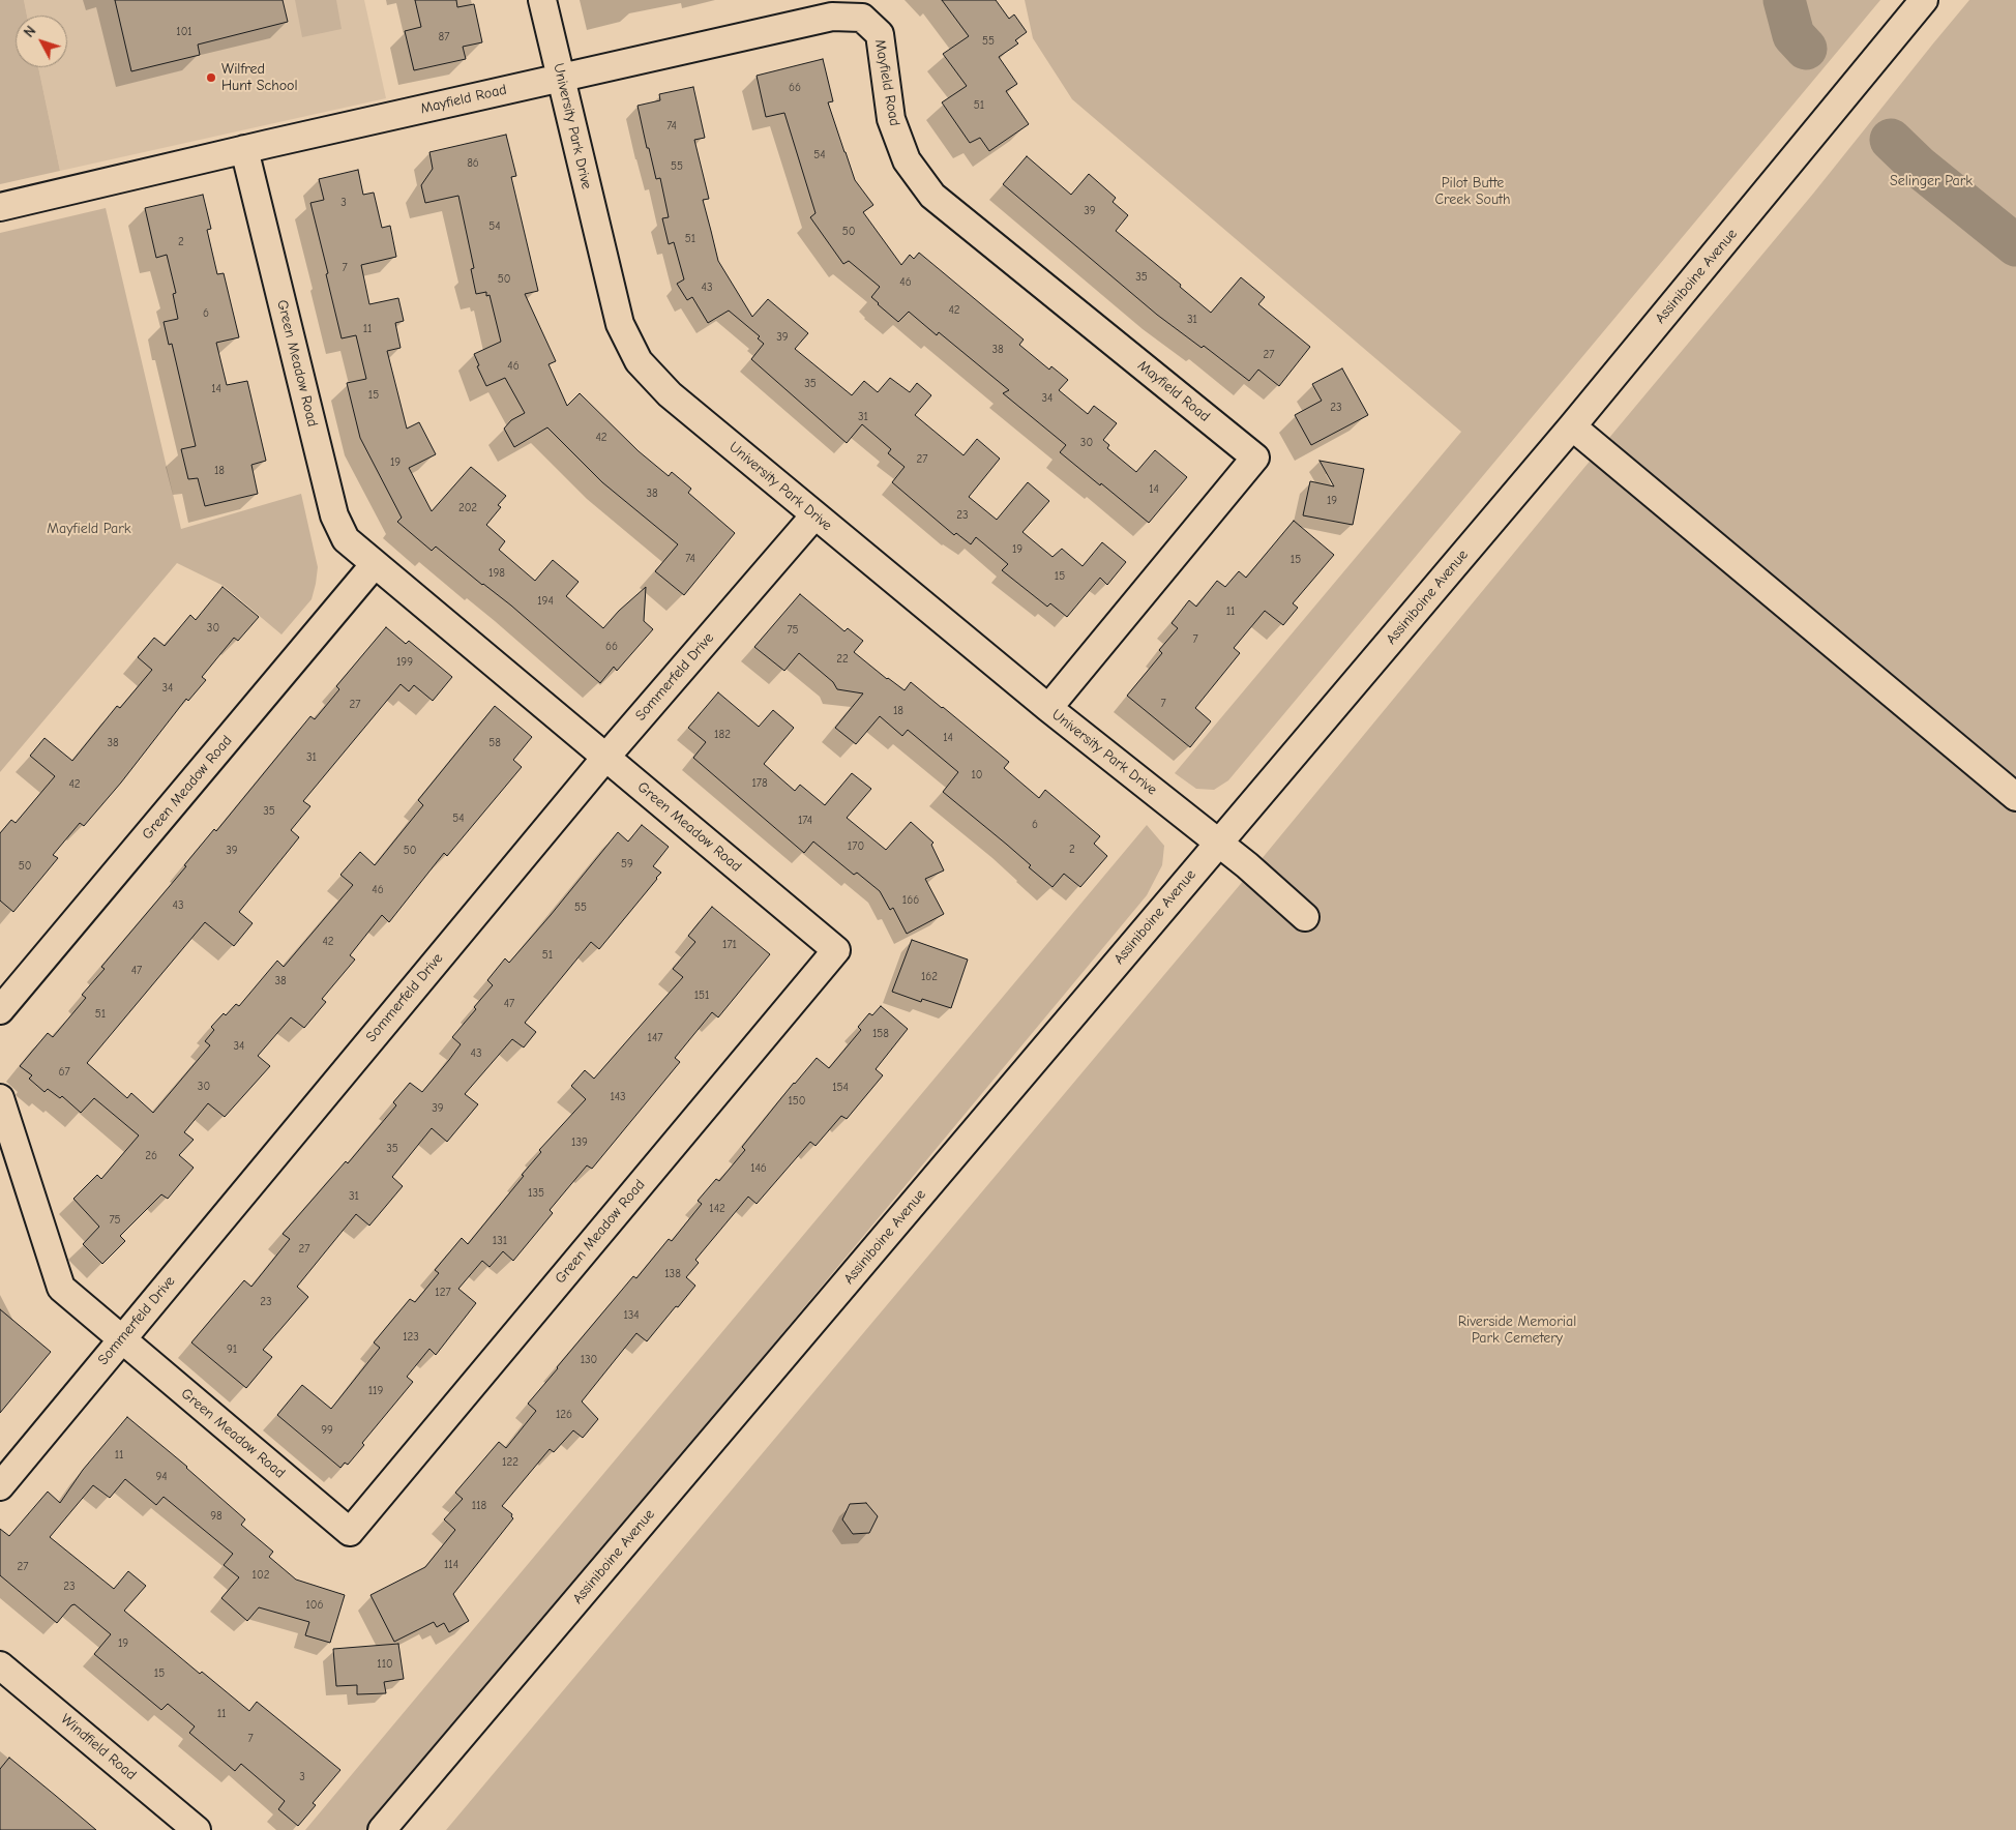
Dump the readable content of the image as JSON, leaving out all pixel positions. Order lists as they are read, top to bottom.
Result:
{
  "streets": {
    "street": [
      "Mayfield Road",
      "University Park Drive",
      "Assiniboine Avenue",
      "Green Meadow Road",
      "Sommerfeld Drive",
      "Windfield Road"
    ]
  },
  "crossings": [
    ["Mayfield Road", "University Park Drive"],
    ["Mayfield Road", "Green Meadow Road"],
    ["University Park Drive", "Assiniboine Avenue"],
    ["University Park Drive", "Sommerfeld Drive"],
    ["Green Meadow Road", "Sommerfeld Drive"]
  ],
  "parks": [
    "Selinger Park",
    "Pilot Butte Creek South",
    "Mayfield Park",
    "Riverside Memorial Park Cemetery"
  ],
  "places": ["Wilfred Hunt School"],
  "house_numbers": [
    "101",
    "87",
    "55",
    "66",
    "51",
    "74",
    "54",
    "86",
    "55",
    "3",
    "39",
    "54",
    "50",
    "51",
    "2",
    "7",
    "35",
    "50",
    "46",
    "43",
    "42",
    "6",
    "31",
    "11",
    "39",
    "38",
    "27",
    "46",
    "35",
    "14",
    "15",
    "34",
    "23",
    "31",
    "42",
    "30",
    "27",
    "19",
    "18",
    "14",
    "38",
    "19",
    "202",
    "23",
    "19",
    "74",
    "15",
    "198",
    "15",
    "194",
    "11",
    "30",
    "75",
    "7",
    "66",
    "22",
    "199",
    "34",
    "7",
    "27",
    "18",
    "182",
    "14",
    "38",
    "58",
    "31",
    "10",
    "178",
    "42",
    "35",
    "54",
    "174",
    "6",
    "170",
    "2",
    "39",
    "50",
    "59",
    "50",
    "46",
    "166",
    "43",
    "55",
    "42",
    "171",
    "51",
    "47",
    "162",
    "38",
    "151",
    "47",
    "51",
    "158",
    "147",
    "34",
    "43",
    "67",
    "30",
    "154",
    "143",
    "150",
    "39",
    "139",
    "35",
    "26",
    "146",
    "135",
    "31",
    "142",
    "75",
    "131",
    "27",
    "138",
    "127",
    "23",
    "134",
    "123",
    "91",
    "130",
    "119",
    "126",
    "99",
    "11",
    "122",
    "94",
    "118",
    "98",
    "114",
    "27",
    "102",
    "23",
    "106",
    "19",
    "110",
    "15",
    "11",
    "7",
    "3"
  ],
  "north": "top left"
}
